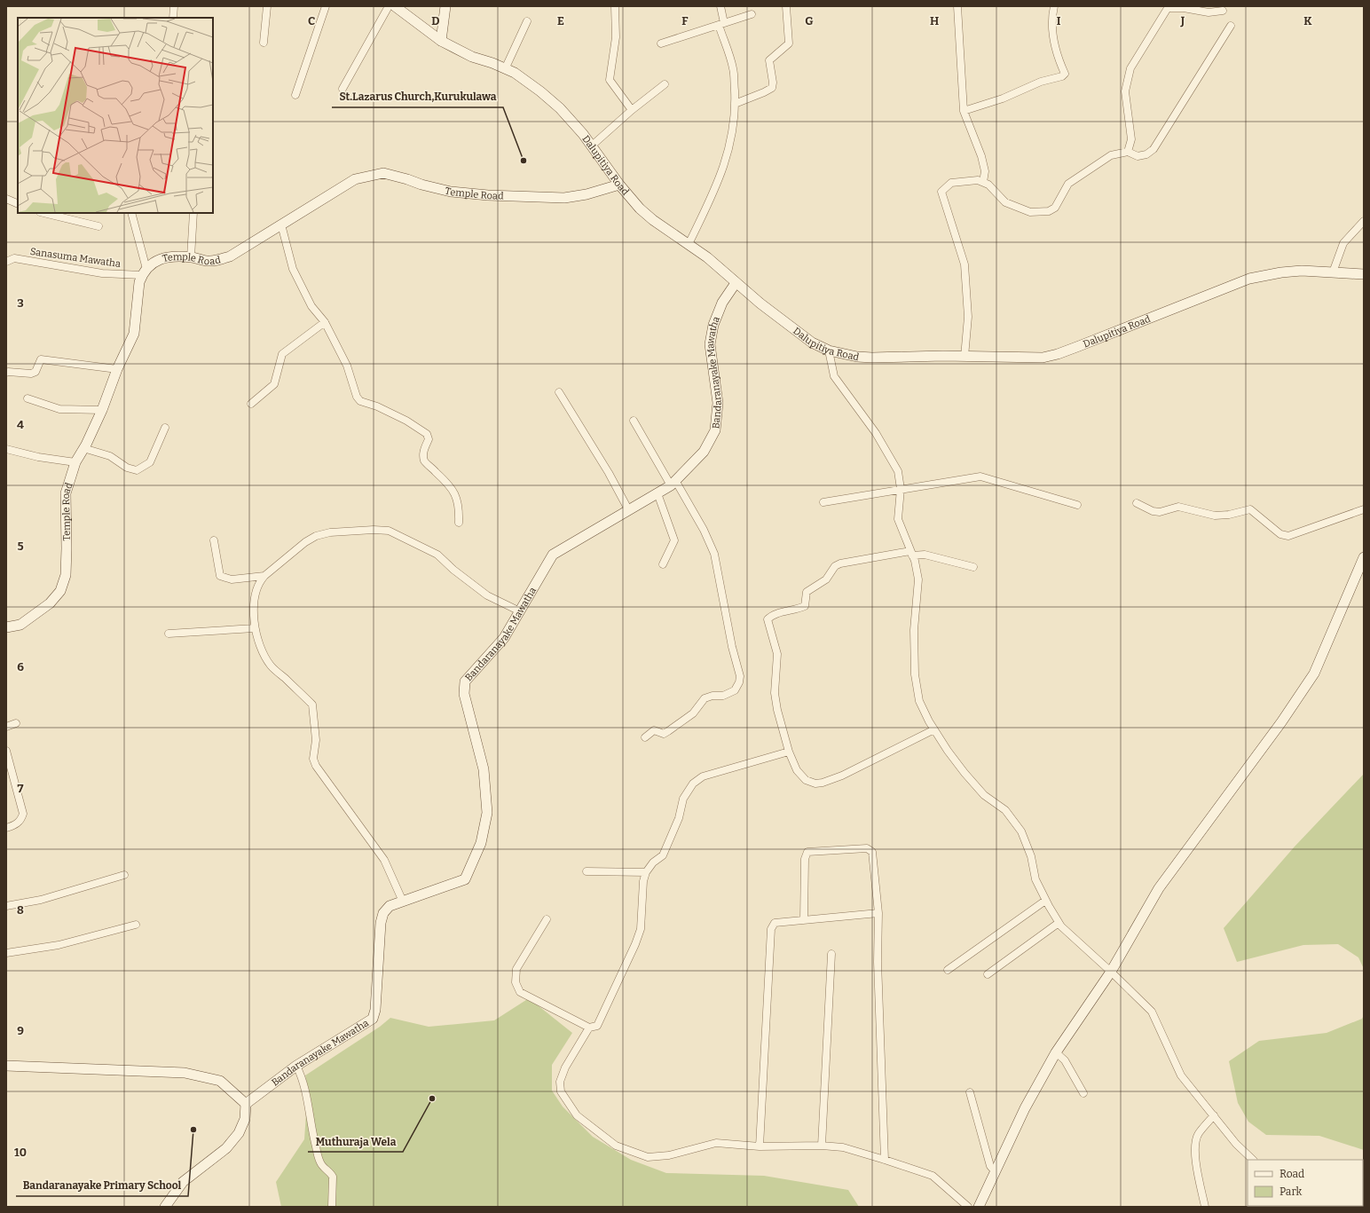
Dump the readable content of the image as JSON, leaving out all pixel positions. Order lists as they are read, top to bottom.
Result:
{
  "streets": {
    "street": [
      "Dalupitiya Road",
      "Temple Road",
      "Sanasuma Mawatha",
      "Bandaranayake Mawatha"
    ]
  },
  "crossings": [
    ["Dalupitiya Road", "Temple Road"],
    ["Dalupitiya Road", "Bandaranayake Mawatha"],
    ["Temple Road", "Sanasuma Mawatha"]
  ],
  "places": ["St.Lazarus Church,Kurukulawa", "Muthuraja Wela", "Bandaranayake Primary School"],
  "legend": ["Road", "Park"],
  "grid": {
    "columns": [
      "C",
      "D",
      "E",
      "F",
      "G",
      "H",
      "I",
      "J",
      "K"
    ],
    "rows": [
      "3",
      "4",
      "5",
      "6",
      "7",
      "8",
      "9",
      "10"
    ]
  }
}
